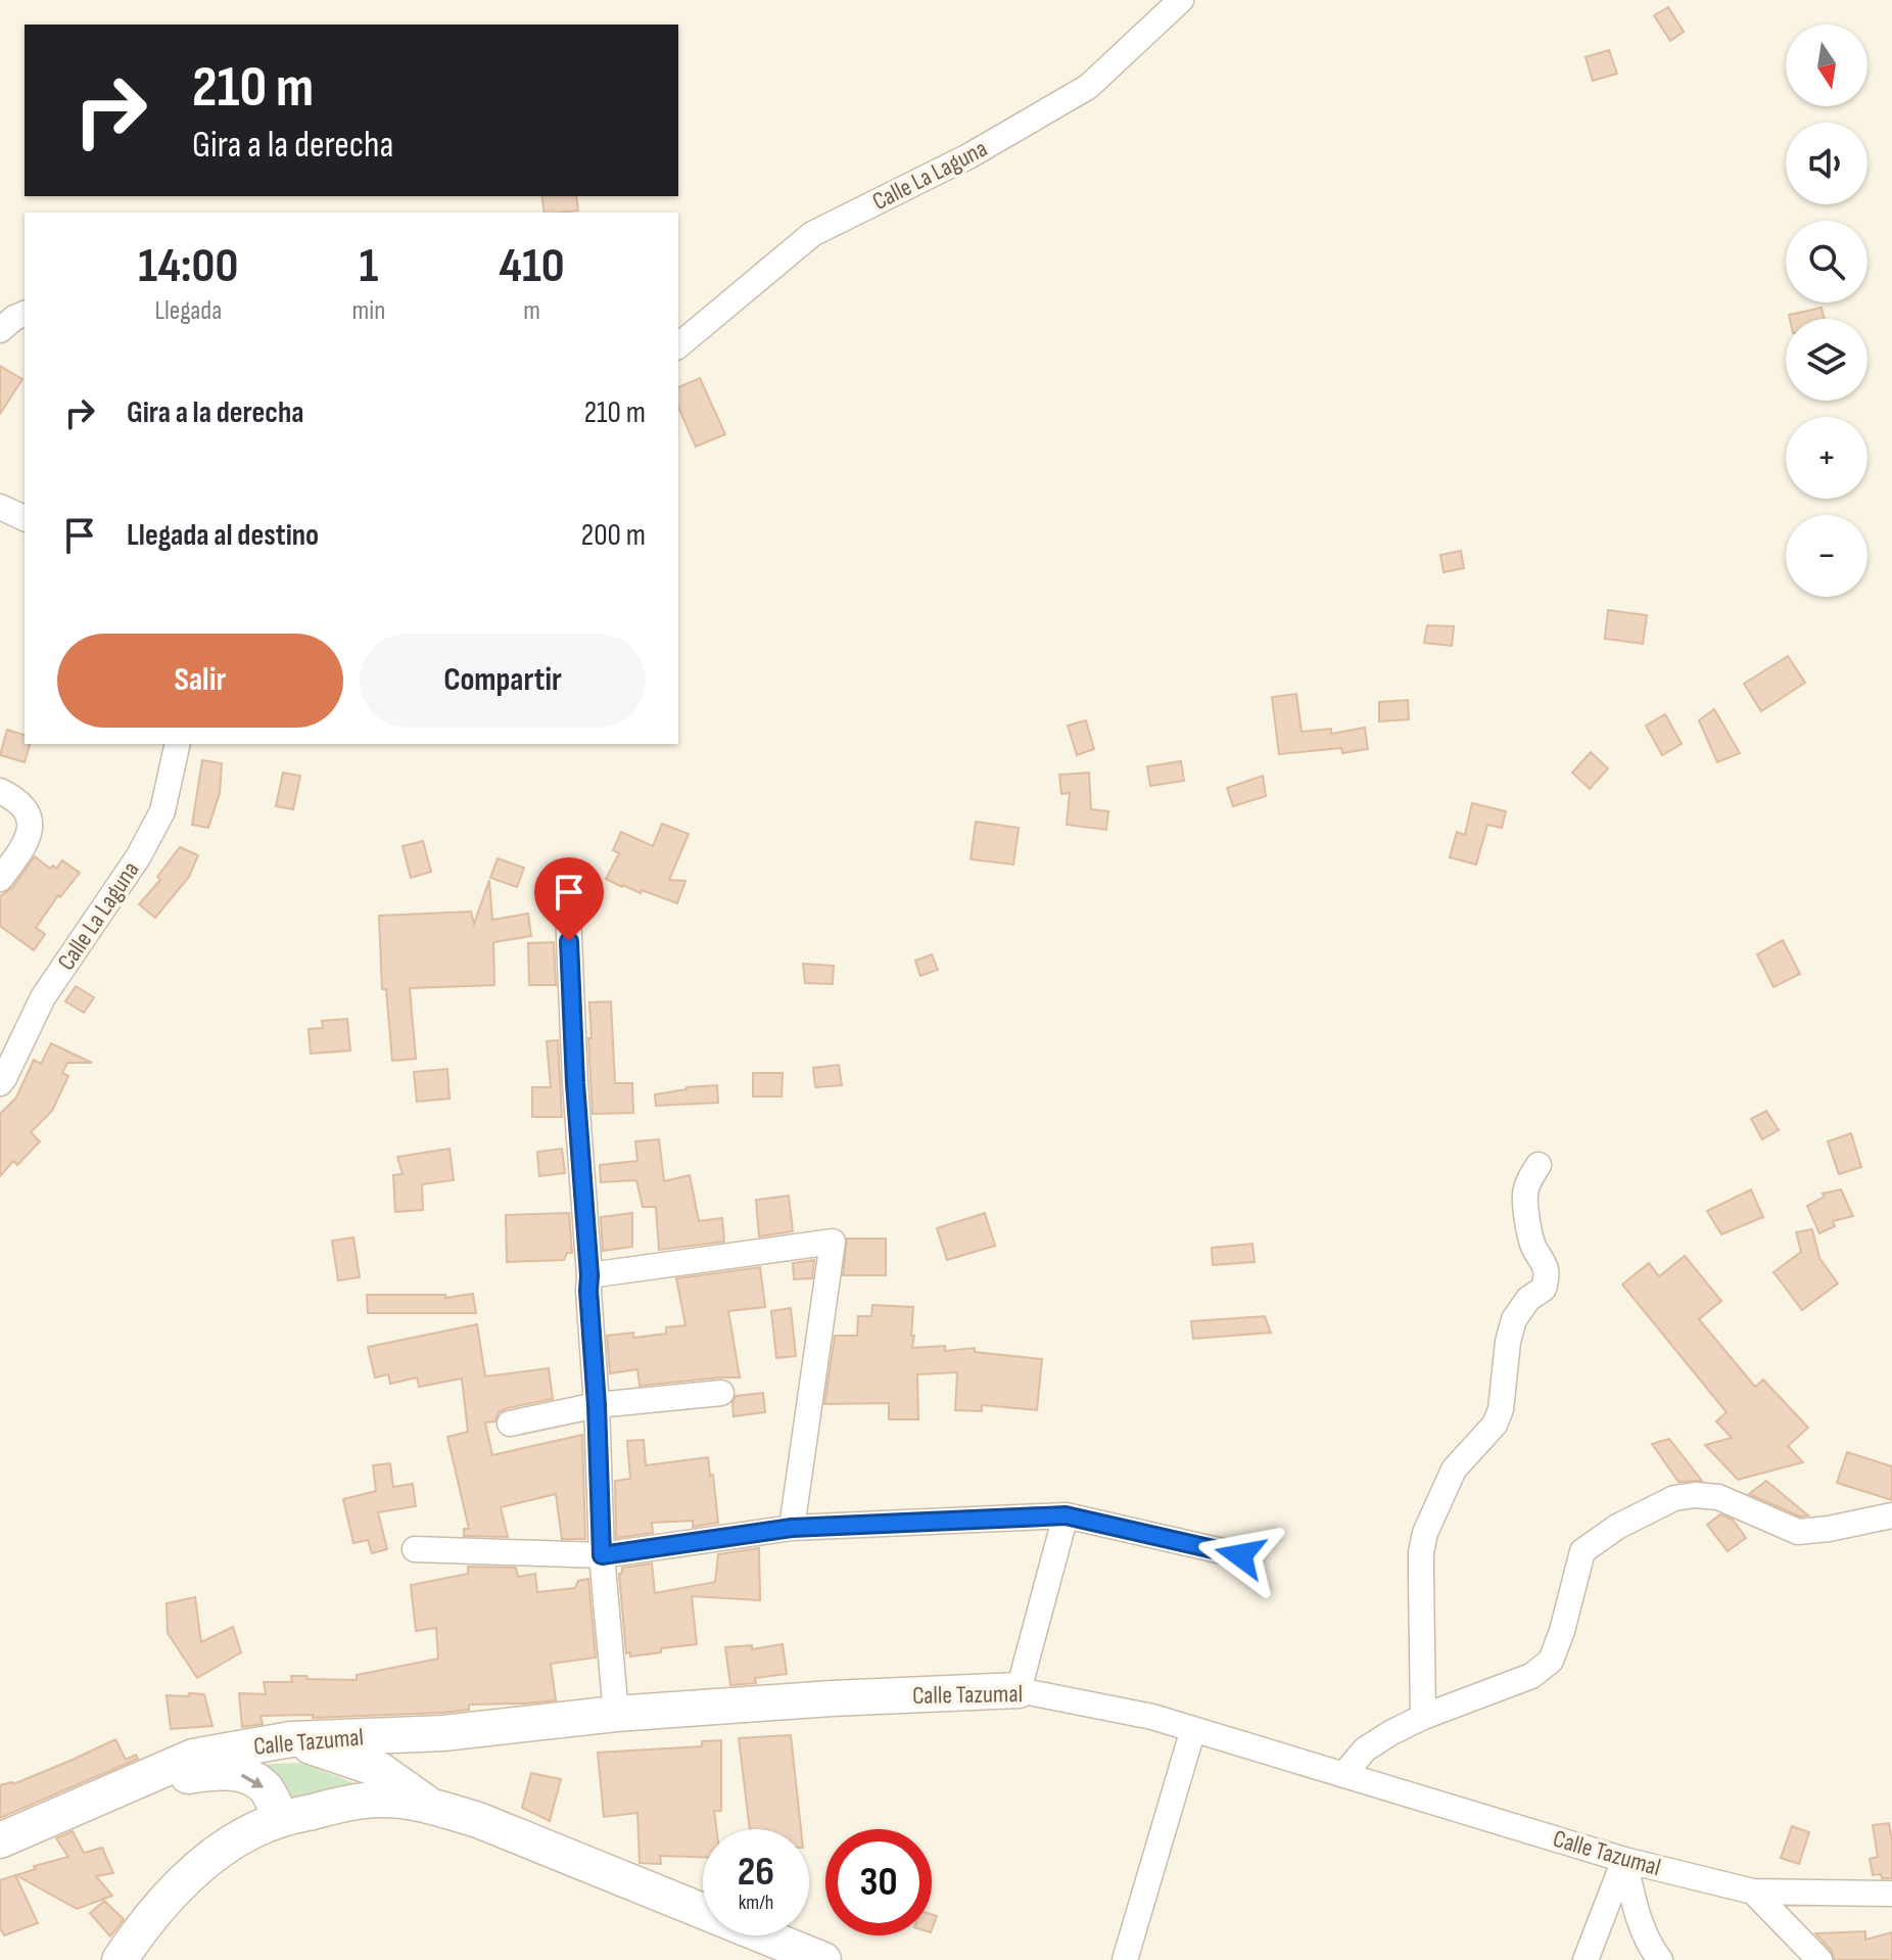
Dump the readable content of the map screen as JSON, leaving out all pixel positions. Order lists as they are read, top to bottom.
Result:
{
  "streets": {
    "main road": ["Calle Tazumal"],
    "street": ["Calle La Laguna"]
  },
  "north": "bottom",
  "page": {
    "map_buttons": ["+", "−"],
    "turn": ["210 m", "Gira a la derecha"],
    "eta": [
      "14:00",
      "Llegada",
      "1",
      "min",
      "410",
      "m"
    ],
    "list": [
      {
        "name": "Gira a la derecha",
        "value": "210 m"
      },
      {
        "name": "Llegada al destino",
        "value": "200 m"
      }
    ],
    "buttons": ["Salir", "Compartir"],
    "speed": "26 km/h",
    "limit": "30"
  }
}
